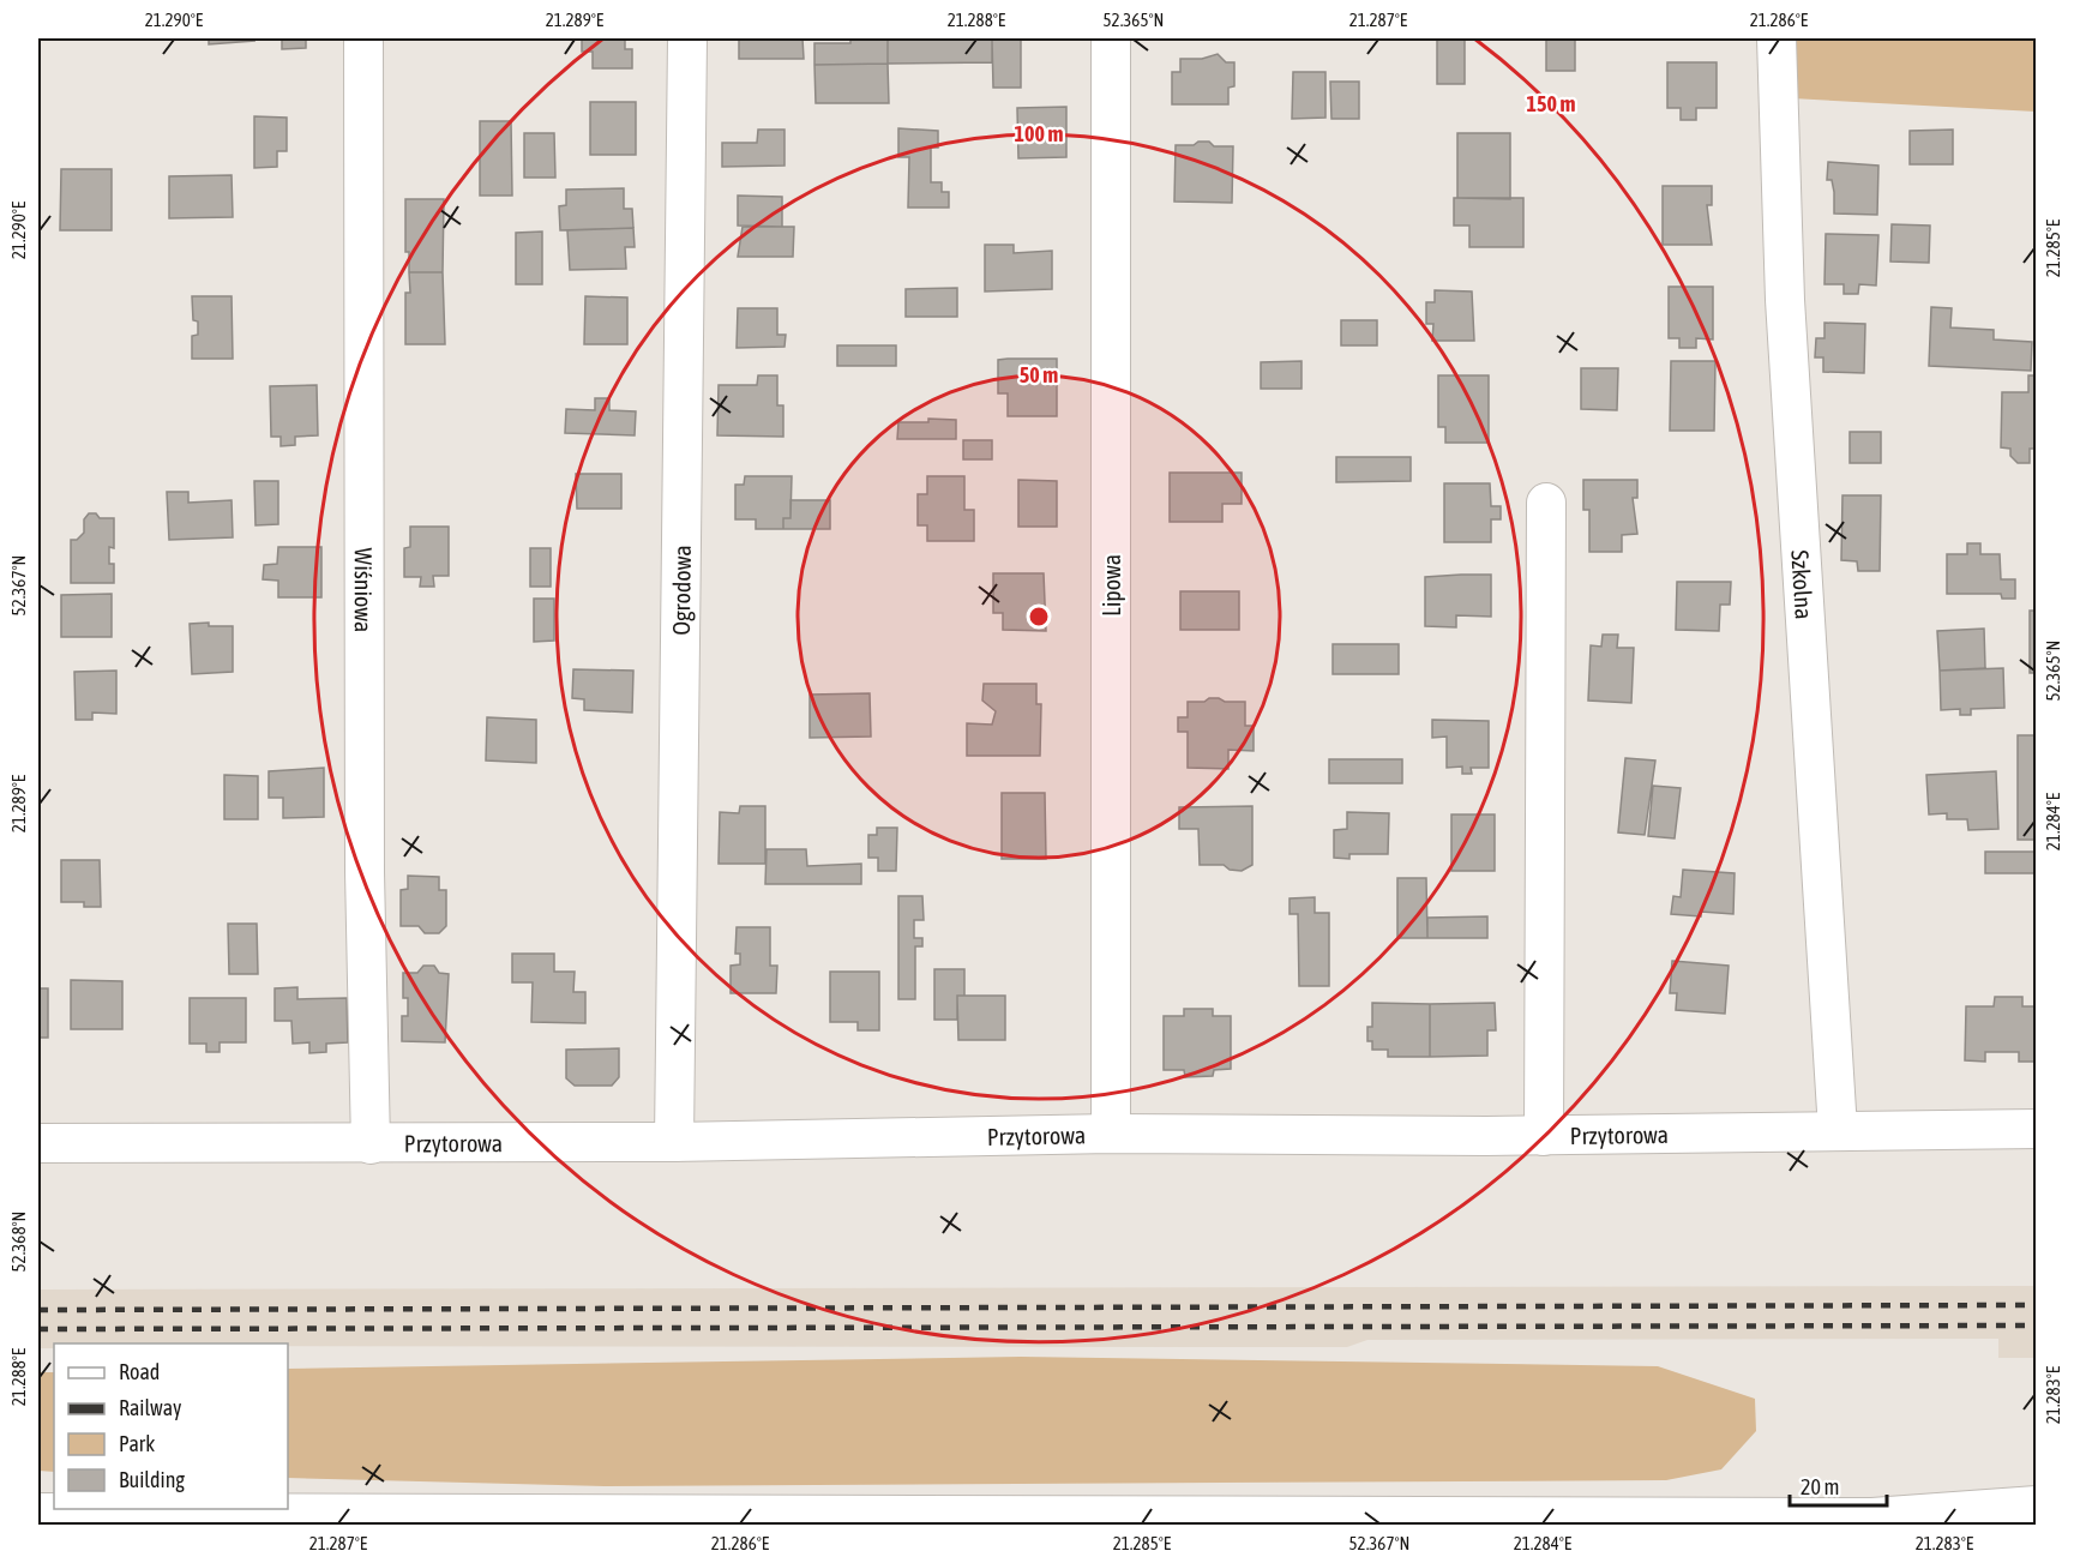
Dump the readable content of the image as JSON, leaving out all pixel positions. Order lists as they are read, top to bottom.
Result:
{
  "streets": {
    "street": [
      "Szkolna",
      "Lipowa",
      "Ogrodowa",
      "Wiśniowa",
      "Przytorowa"
    ]
  },
  "crossings": [
    ["Szkolna", "Przytorowa"],
    ["Lipowa", "Przytorowa"],
    ["Ogrodowa", "Przytorowa"],
    ["Wiśniowa", "Przytorowa"]
  ],
  "legend": [
    "Road",
    "Railway",
    "Park",
    "Building"
  ],
  "scale_bar": "20 m",
  "coordinates": [
    "21.290°E",
    "21.289°E",
    "21.288°E",
    "52.365°N",
    "21.287°E",
    "21.286°E",
    "21.285°E",
    "52.367°N",
    "21.284°E",
    "52.368°N",
    "21.283°E"
  ],
  "rings": ["150 m", "100 m", "50 m"]
}
